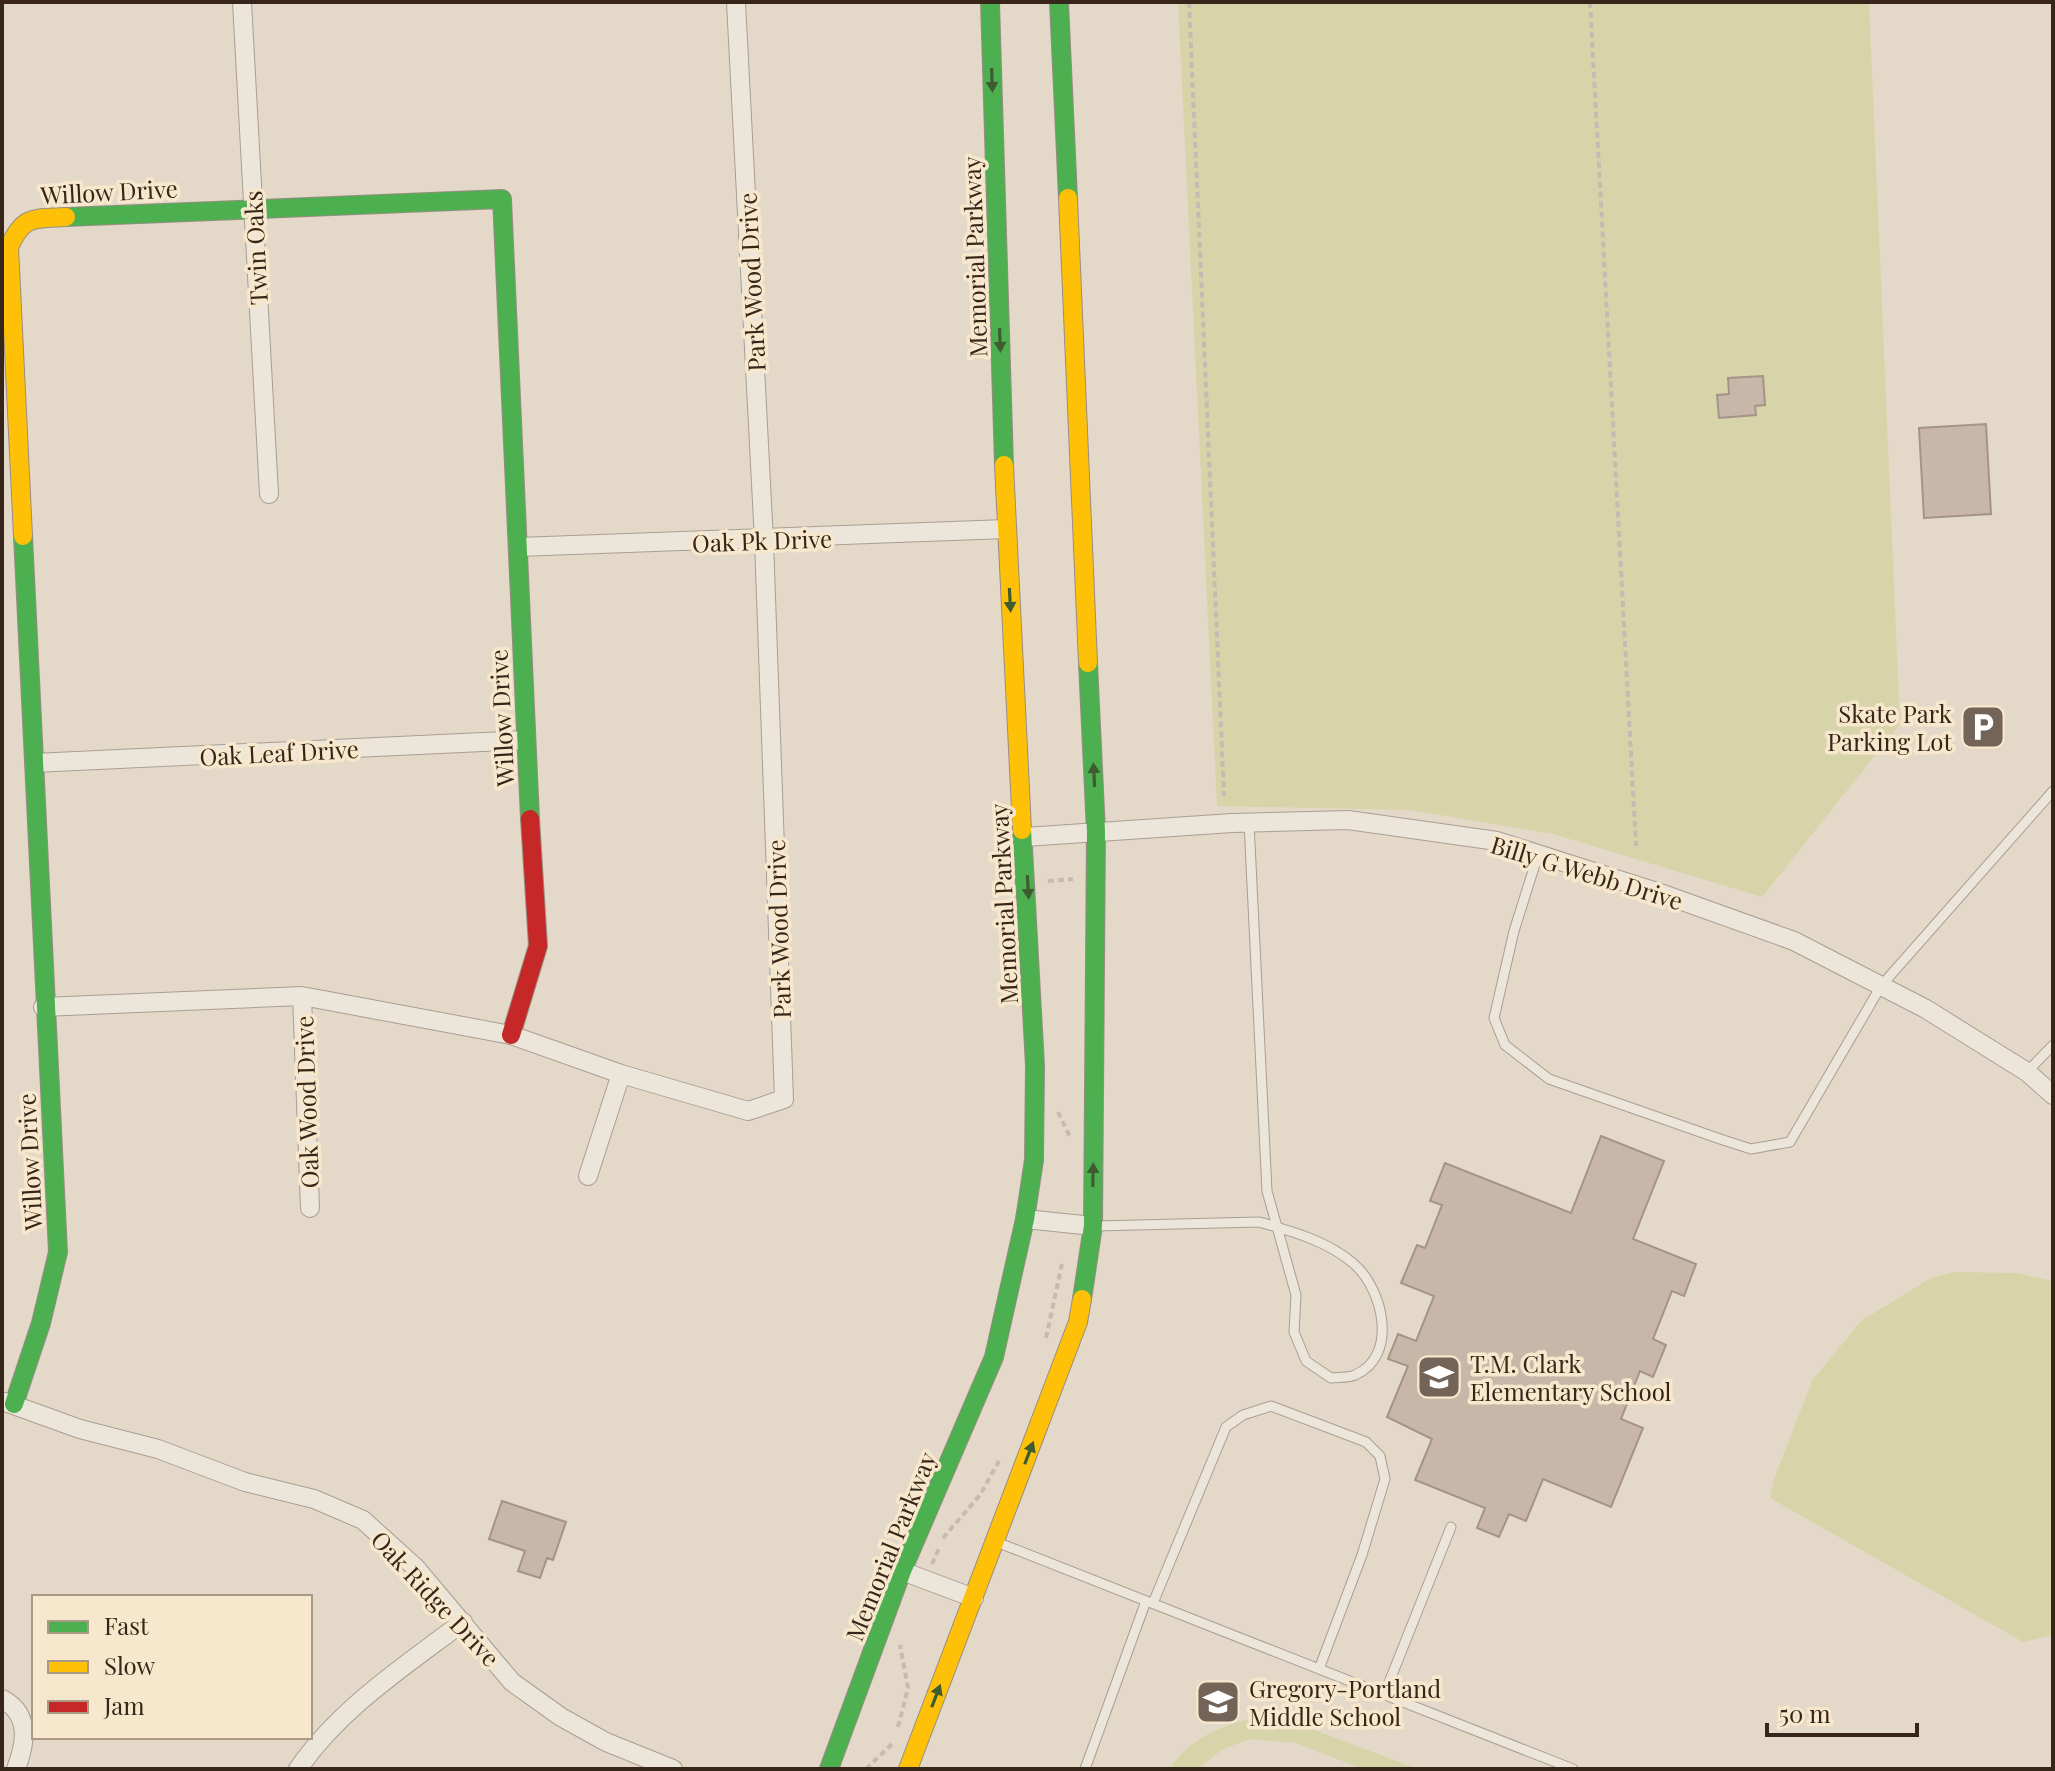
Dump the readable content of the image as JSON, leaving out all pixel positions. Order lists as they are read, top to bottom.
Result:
{
  "streets": {
    "street": [
      "Willow Drive",
      "Twin Oaks",
      "Memorial Parkway",
      "Park Wood Drive",
      "Oak Pk Drive",
      "Oak Leaf Drive",
      "Billy G Webb Drive",
      "Oak Wood Drive",
      "Oak Ridge Drive"
    ]
  },
  "crossings": [
    ["Willow Drive", "Twin Oaks"],
    ["Willow Drive", "Park Wood Drive"],
    ["Willow Drive", "Oak Pk Drive"],
    ["Willow Drive", "Oak Leaf Drive"],
    ["Willow Drive", "Oak Ridge Drive"],
    ["Memorial Parkway", "Oak Pk Drive"],
    ["Memorial Parkway", "Billy G Webb Drive"],
    ["Park Wood Drive", "Oak Pk Drive"],
    ["Park Wood Drive", "Oak Wood Drive"]
  ],
  "places": {
    "parking": ["Skate Park Parking Lot"],
    "school or university": ["T.M. Clark Elementary School", "Gregory-Portland Middle School"]
  },
  "legend": ["Fast", "Slow", "Jam"],
  "scale_bar": "50 m"
}
